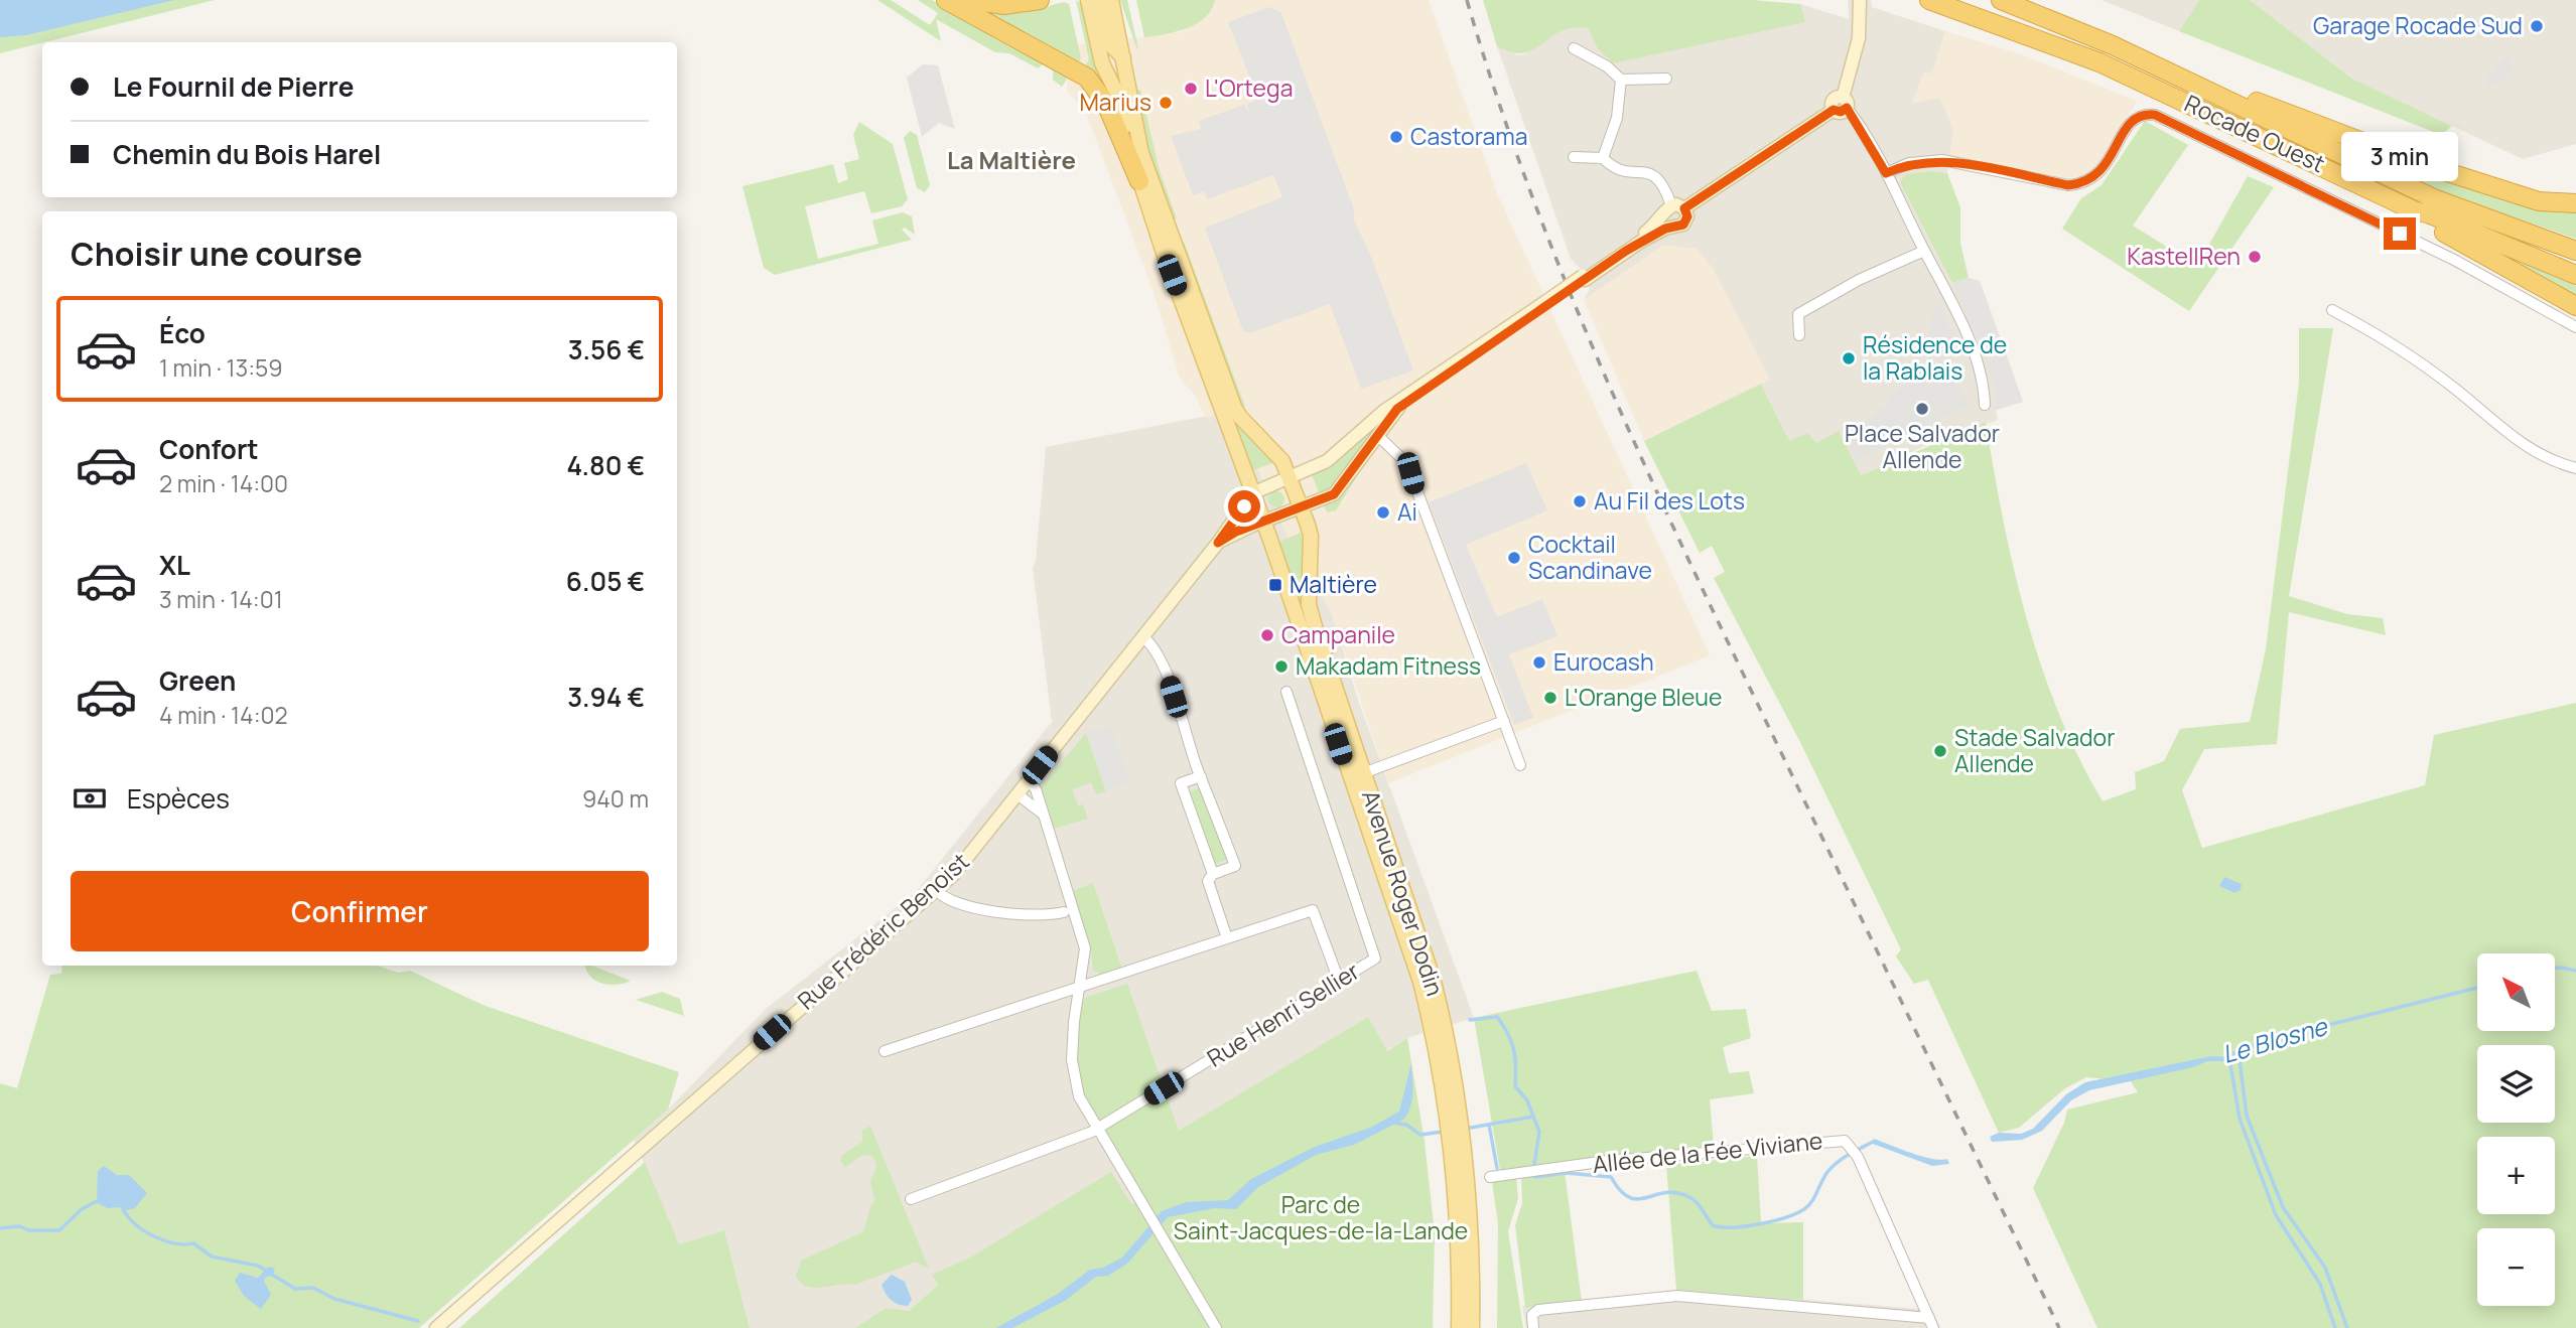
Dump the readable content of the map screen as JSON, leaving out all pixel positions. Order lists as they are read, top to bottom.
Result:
{
  "streets": {
    "highway": ["Rocade Ouest"],
    "main road": ["Avenue Roger Dodin"],
    "street": ["Rue Frédéric Benoist", "Rue Henri Sellier", "Allée de la Fée Viviane"]
  },
  "crossings": [
    ["Avenue Roger Dodin", "Rue Frédéric Benoist"]
  ],
  "districts": ["La Maltière"],
  "water": ["Le Blosne"],
  "parks": ["Parc de Saint-Jacques-de-la-Lande"],
  "places": {
    "other": [
      "Garage Rocade Sud",
      "L'Ortega",
      "Marius",
      "Castorama",
      "KastellRen",
      "Résidence de la Rablais",
      "Place Salvador Allende",
      "Au Fil des Lots",
      "Ai",
      "Cocktail Scandinave",
      "Campanile",
      "Eurocash",
      "Makadam Fitness",
      "L'Orange Bleue",
      "Stade Salvador Allende"
    ],
    "transit": ["Maltière"]
  },
  "north": "top left",
  "page": {
    "banner": ["Le Fournil de Pierre", "Chemin du Bois Harel"],
    "bubble": "3 min",
    "heading": "Choisir une course",
    "list": [
      {
        "name": "Éco",
        "note": "1 min · 13:59",
        "value": "3.56 €"
      },
      {
        "name": "Confort",
        "note": "2 min · 14:00",
        "value": "4.80 €"
      },
      {
        "name": "XL",
        "note": "3 min · 14:01",
        "value": "6.05 €"
      },
      {
        "name": "Green",
        "note": "4 min · 14:02",
        "value": "3.94 €"
      }
    ],
    "pay": ["Espèces", "940 m"],
    "buttons": "Confirmer",
    "map_buttons": ["+", "−"]
  }
}
